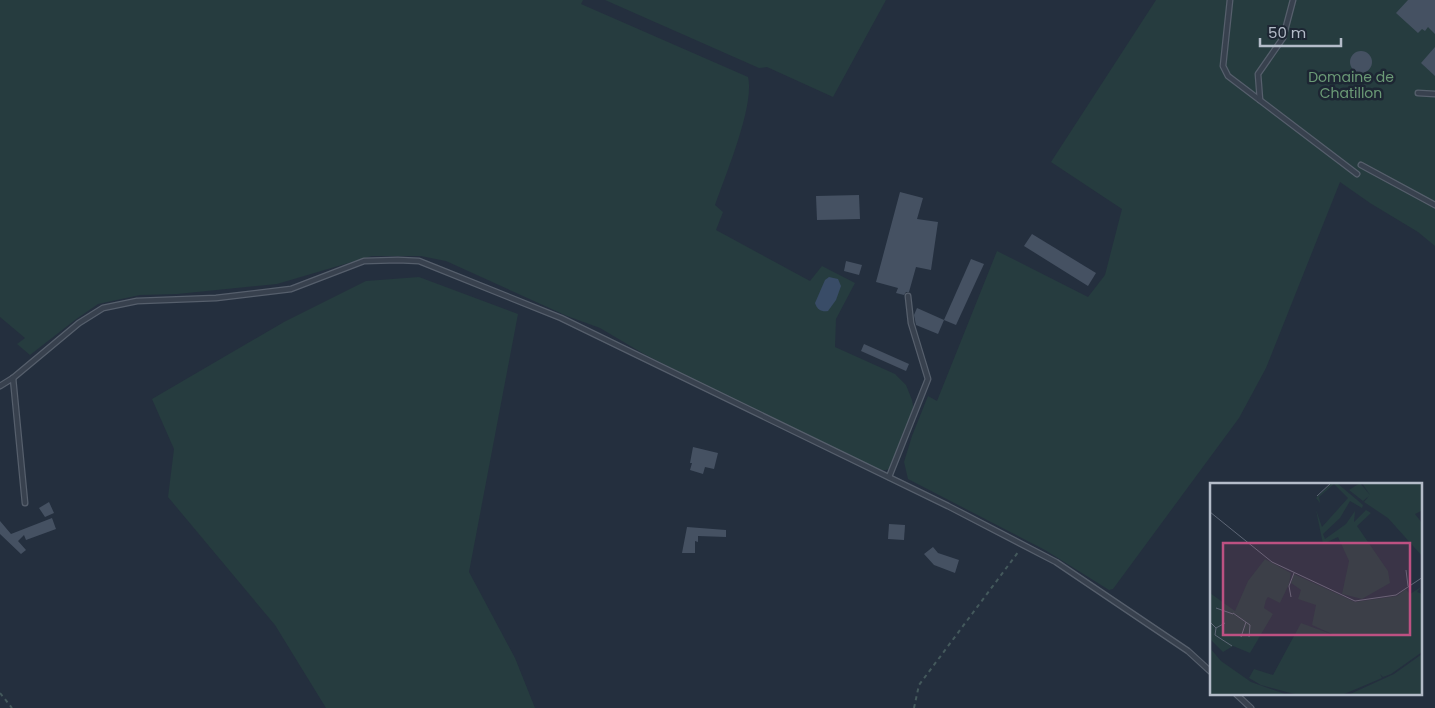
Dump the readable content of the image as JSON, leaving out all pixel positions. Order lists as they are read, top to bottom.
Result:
{
  "parks": ["Domaine de Chatillon"],
  "scale_bar": "50 m"
}
